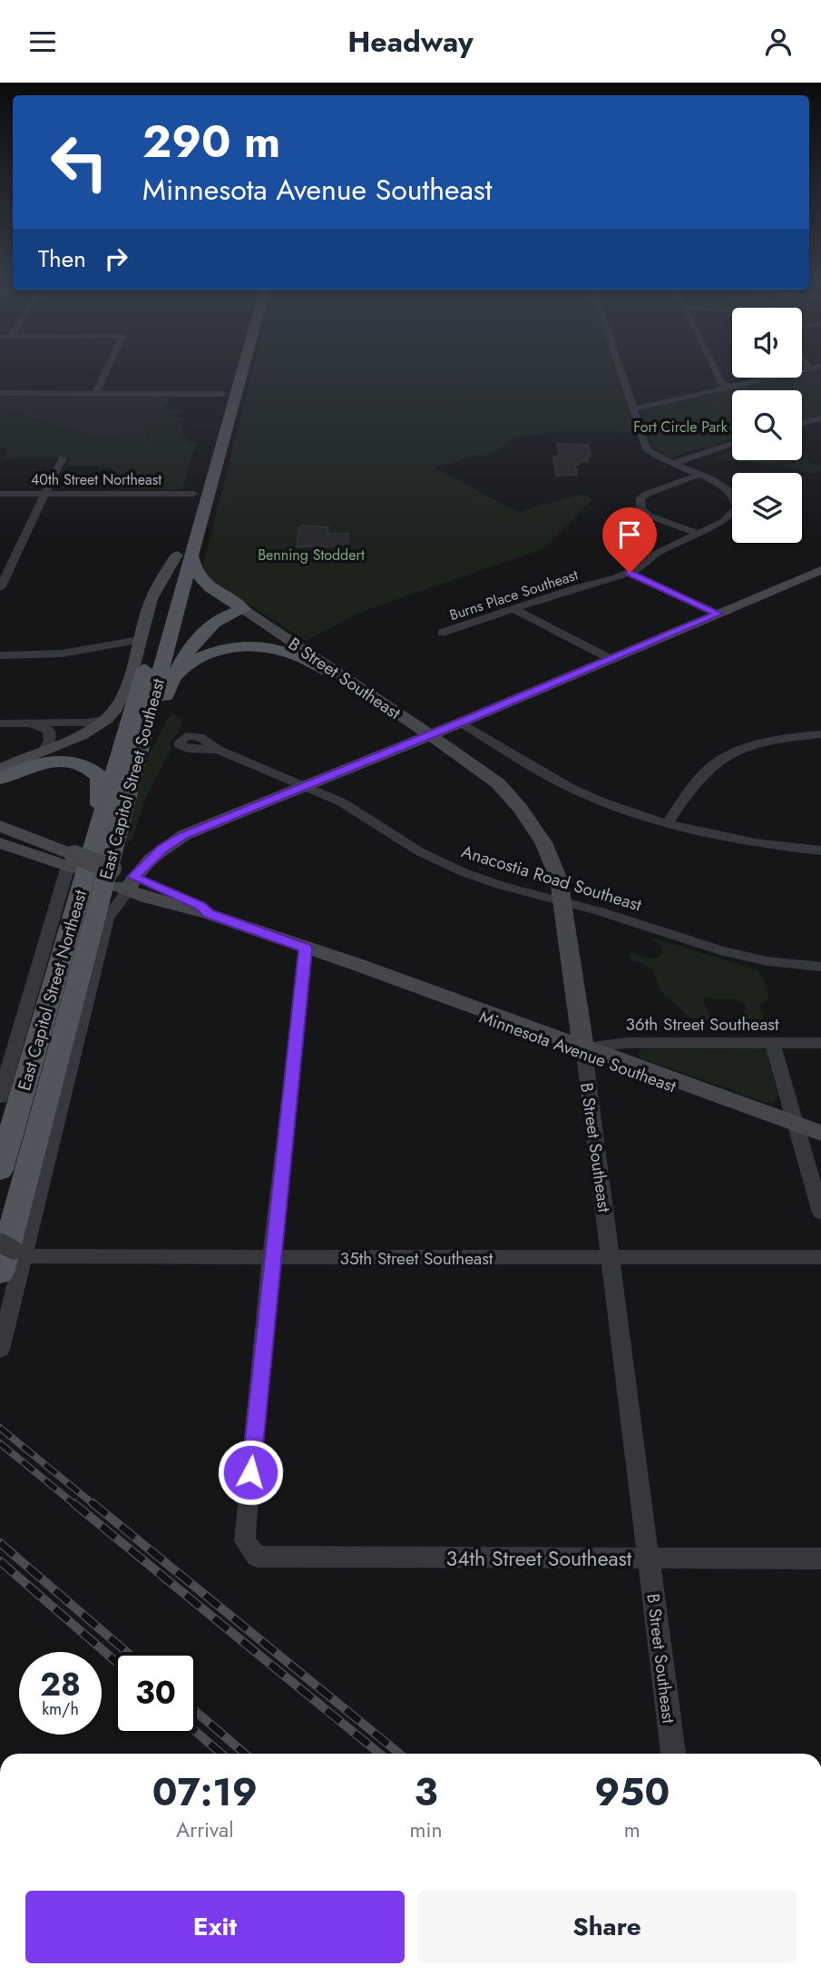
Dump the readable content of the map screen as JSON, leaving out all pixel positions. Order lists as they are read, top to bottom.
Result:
{
  "streets": {
    "main road": [
      "B Street Southeast",
      "East Capitol Street Southeast",
      "East Capitol Street Northeast",
      "Minnesota Avenue Southeast"
    ],
    "street": [
      "40th Street Northeast",
      "Burns Place Southeast",
      "Anacostia Road Southeast",
      "36th Street Southeast",
      "35th Street Southeast",
      "34th Street Southeast"
    ]
  },
  "crossings": [
    ["40th Street Northeast", "East Capitol Street Northeast"],
    ["B Street Southeast", "Anacostia Road Southeast"],
    ["B Street Southeast", "36th Street Southeast"],
    ["B Street Southeast", "Minnesota Avenue Southeast"],
    ["B Street Southeast", "35th Street Southeast"],
    ["B Street Southeast", "34th Street Southeast"],
    ["East Capitol Street Southeast", "East Capitol Street Northeast"],
    ["East Capitol Street Southeast", "Minnesota Avenue Southeast"],
    ["East Capitol Street Southeast", "35th Street Southeast"],
    ["East Capitol Street Northeast", "Minnesota Avenue Southeast"],
    ["36th Street Southeast", "Minnesota Avenue Southeast"],
    ["35th Street Southeast", "34th Street Southeast"]
  ],
  "parks": ["Fort Circle Park", "Benning Stoddert"],
  "page": {
    "header": "Headway",
    "turn": ["290 m", "Minnesota Avenue Southeast"],
    "then": "Then",
    "speed": "28 km/h",
    "limit": "30",
    "eta": [
      "07:19",
      "Arrival",
      "3",
      "min",
      "950",
      "m"
    ],
    "buttons": ["Exit", "Share"]
  }
}
